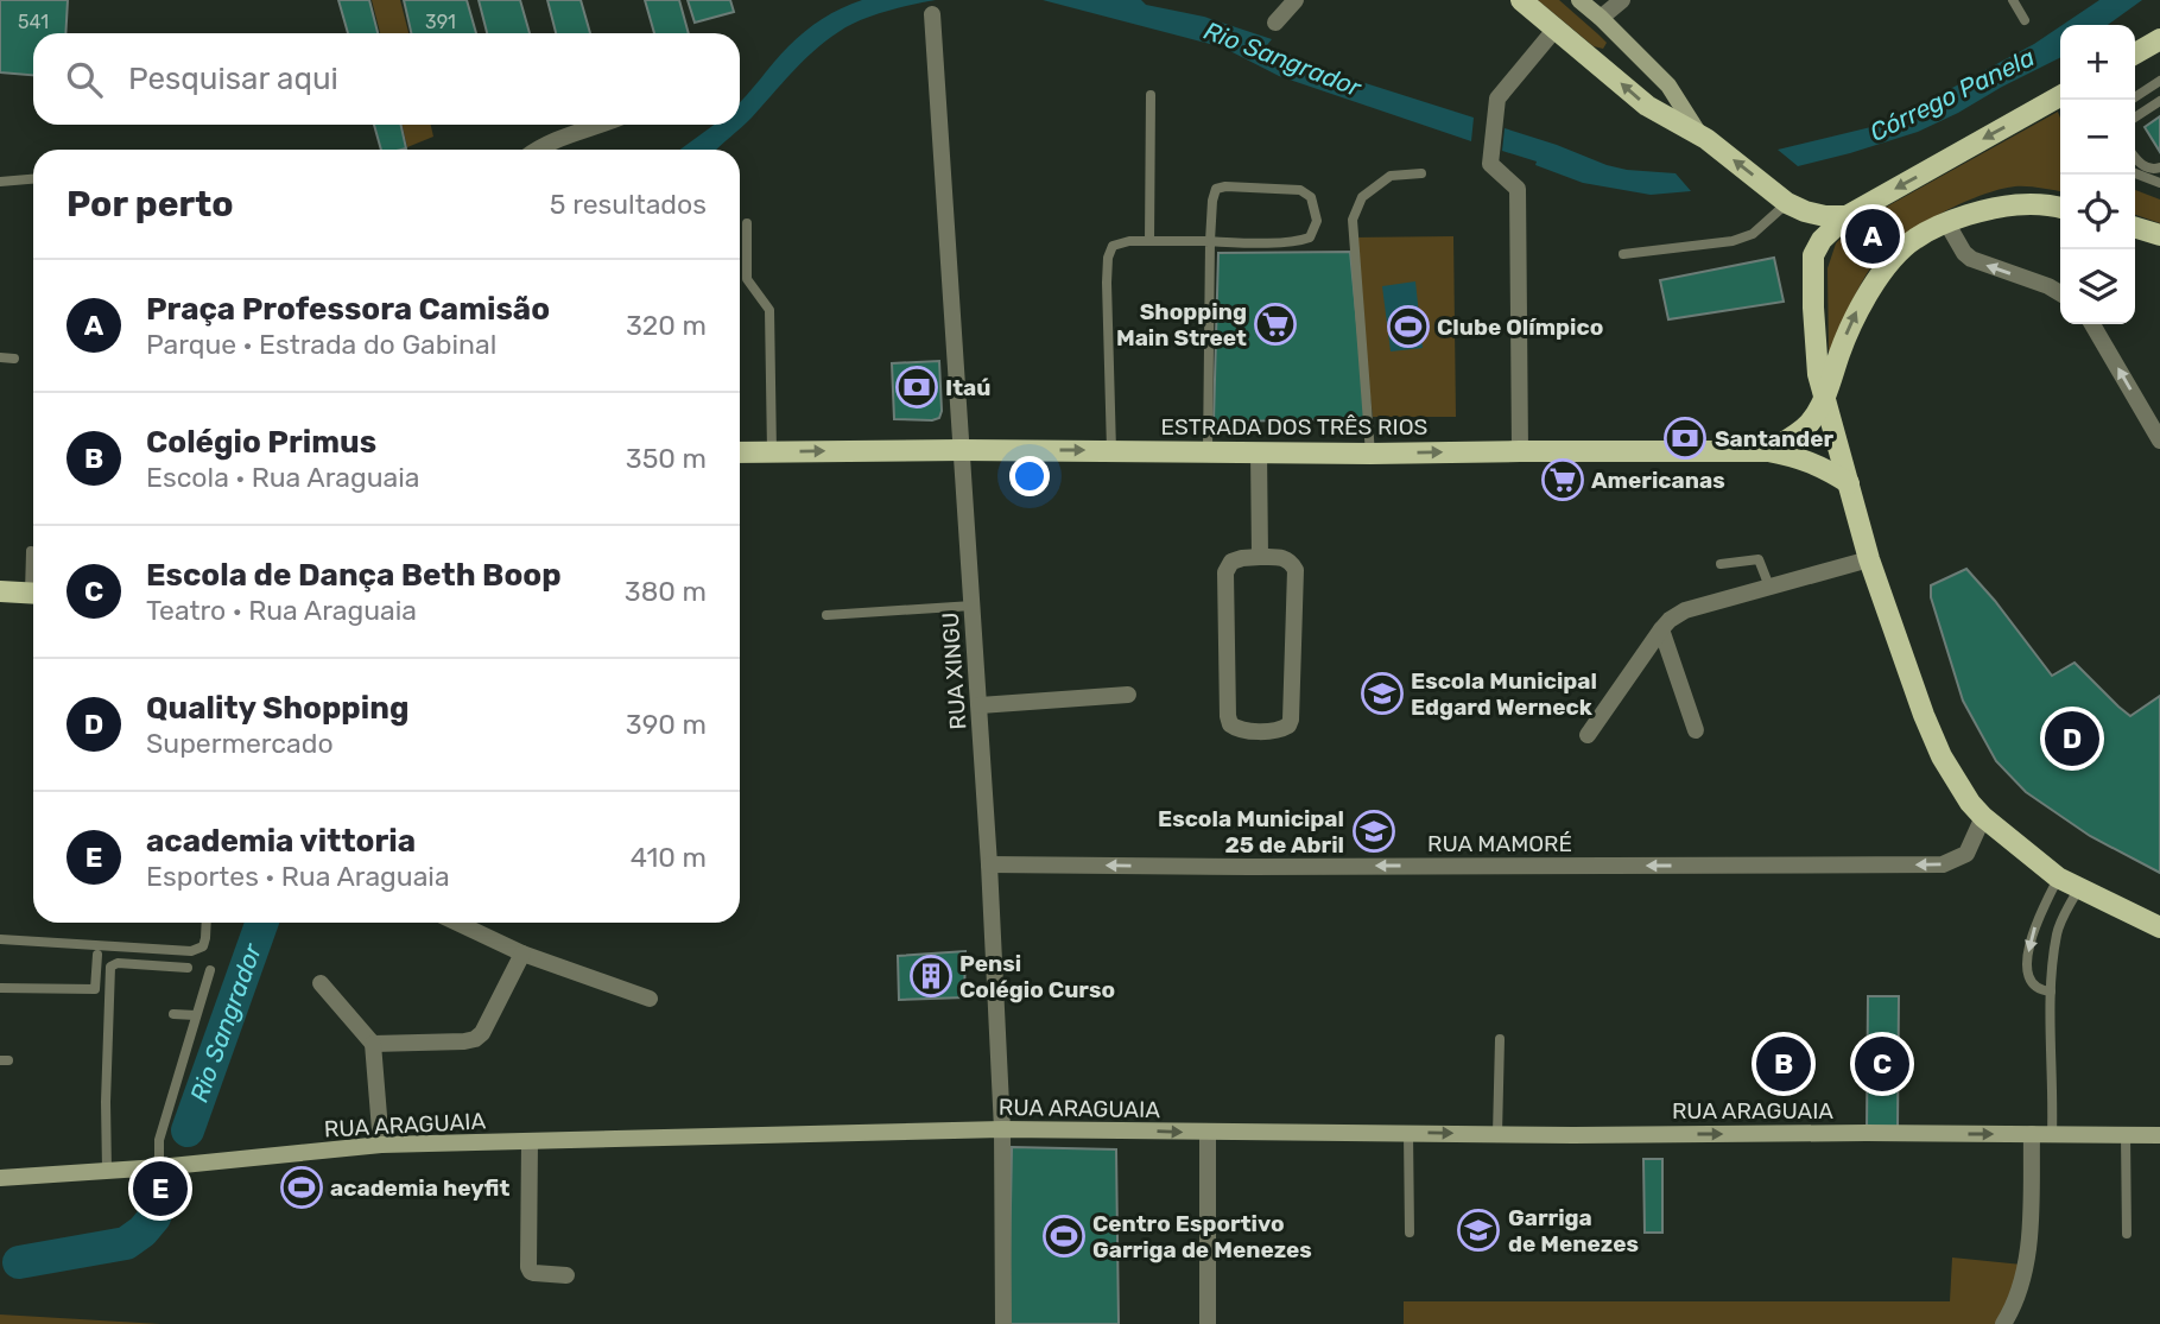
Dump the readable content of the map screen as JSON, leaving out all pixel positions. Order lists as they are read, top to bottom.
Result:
{
  "streets": {
    "main road": ["ESTRADA DOS TRÊS RIOS"],
    "street": ["RUA XINGU", "RUA MAMORÉ", "RUA ARAGUAIA"]
  },
  "crossings": [
    ["ESTRADA DOS TRÊS RIOS", "RUA XINGU"],
    ["RUA XINGU", "RUA MAMORÉ"],
    ["RUA XINGU", "RUA ARAGUAIA"]
  ],
  "one_way": ["ESTRADA DOS TRÊS RIOS", "RUA MAMORÉ", "RUA ARAGUAIA"],
  "water": ["Rio Sangrador", "Córrego Panela"],
  "places": {
    "supermarket": ["Shopping Main Street", "Americanas"],
    "sports": ["Clube Olímpico", "academia heyfit", "Centro Esportivo Garriga de Menezes"],
    "bank": ["Itaú", "Santander"],
    "school or university": ["Escola Municipal Edgard Werneck", "Escola Municipal 25 de Abril", "Garriga de Menezes"],
    "building": ["Pensi Colégio Curso"]
  },
  "house_numbers": ["541", "391"],
  "page": {
    "map_buttons": ["+", "−"],
    "search": "Pesquisar aqui",
    "heading": ["Por perto", "5 resultados"],
    "pins": [
      "A",
      "D",
      "B",
      "C",
      "E"
    ],
    "list": [
      {
        "mark": "A",
        "name": "Praça Professora Camisão",
        "note": "Parque · Estrada do Gabinal",
        "value": "320 m"
      },
      {
        "mark": "B",
        "name": "Colégio Primus",
        "note": "Escola · Rua Araguaia",
        "value": "350 m"
      },
      {
        "mark": "C",
        "name": "Escola de Dança Beth Boop",
        "note": "Teatro · Rua Araguaia",
        "value": "380 m"
      },
      {
        "mark": "D",
        "name": "Quality Shopping",
        "note": "Supermercado",
        "value": "390 m"
      },
      {
        "mark": "E",
        "name": "academia vittoria",
        "note": "Esportes · Rua Araguaia",
        "value": "410 m"
      }
    ]
  }
}
